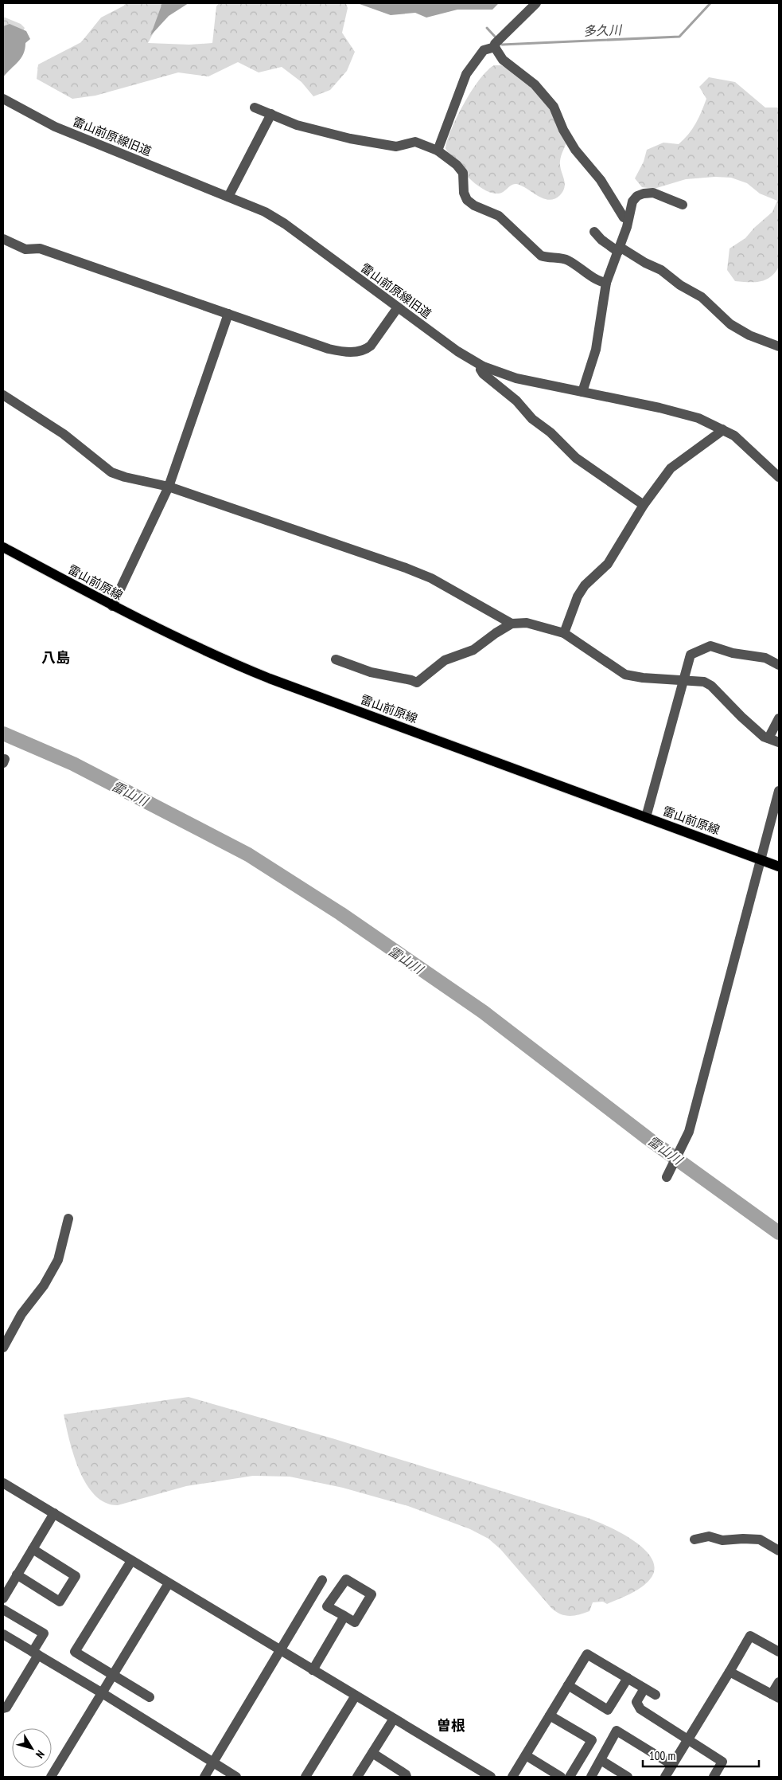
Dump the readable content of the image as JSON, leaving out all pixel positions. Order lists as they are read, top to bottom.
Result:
{
  "streets": {
    "main road": ["雷山前原線"],
    "street": ["雷山前原線旧道"]
  },
  "districts": ["八島", "曽根"],
  "water": ["多久川", "雷山川"],
  "scale_bar": "100 m",
  "north": "bottom right"
}
